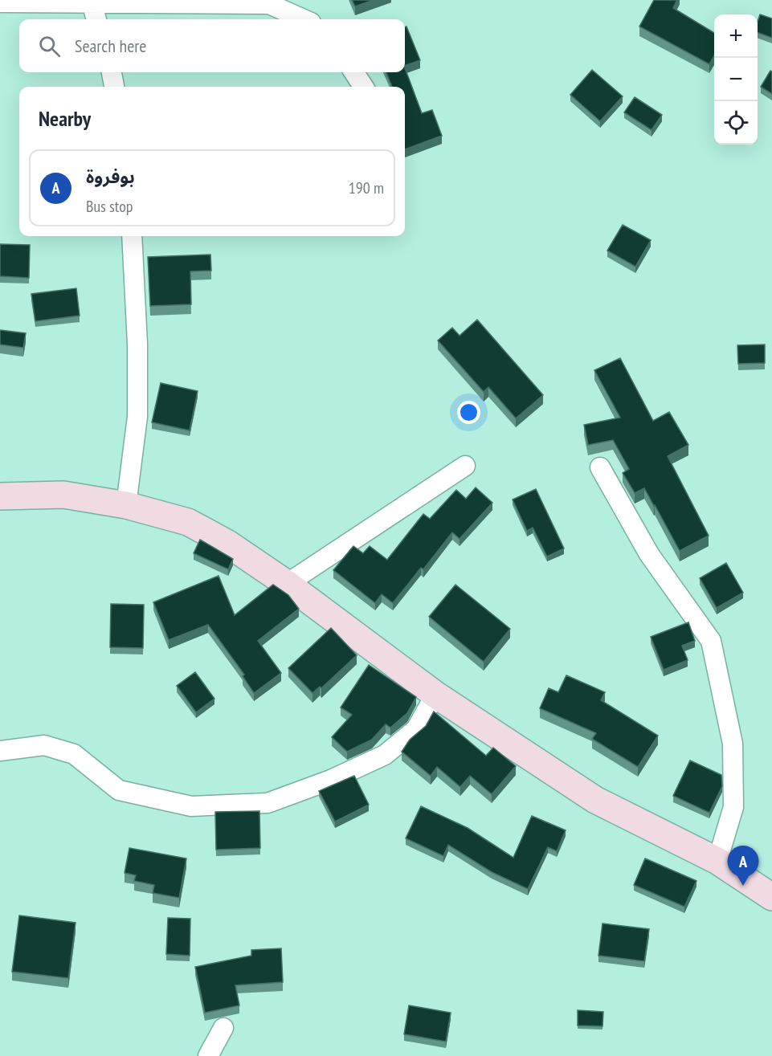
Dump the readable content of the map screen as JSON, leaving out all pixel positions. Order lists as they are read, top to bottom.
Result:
{
  "page": {
    "map_buttons": ["+", "−"],
    "search": "Search here",
    "heading": "Nearby",
    "list": [
      {
        "mark": "A",
        "name": "بوفروة",
        "note": "Bus stop",
        "value": "190 m"
      }
    ],
    "pins": "A"
  }
}
